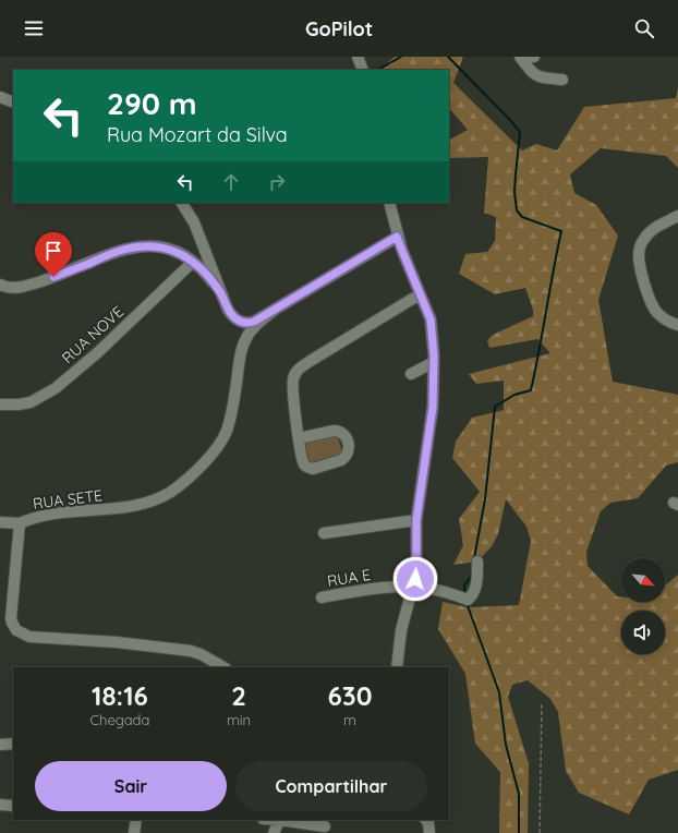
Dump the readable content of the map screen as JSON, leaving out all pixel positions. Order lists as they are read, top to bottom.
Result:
{
  "streets": {
    "street": ["RUA NOVE", "RUA SETE", "RUA E"]
  },
  "north": "bottom right",
  "page": {
    "header": "GoPilot",
    "turn": ["290 m", "Rua Mozart da Silva"],
    "eta": [
      "18:16",
      "Chegada",
      "2",
      "min",
      "630",
      "m"
    ],
    "buttons": ["Sair", "Compartilhar"]
  }
}
